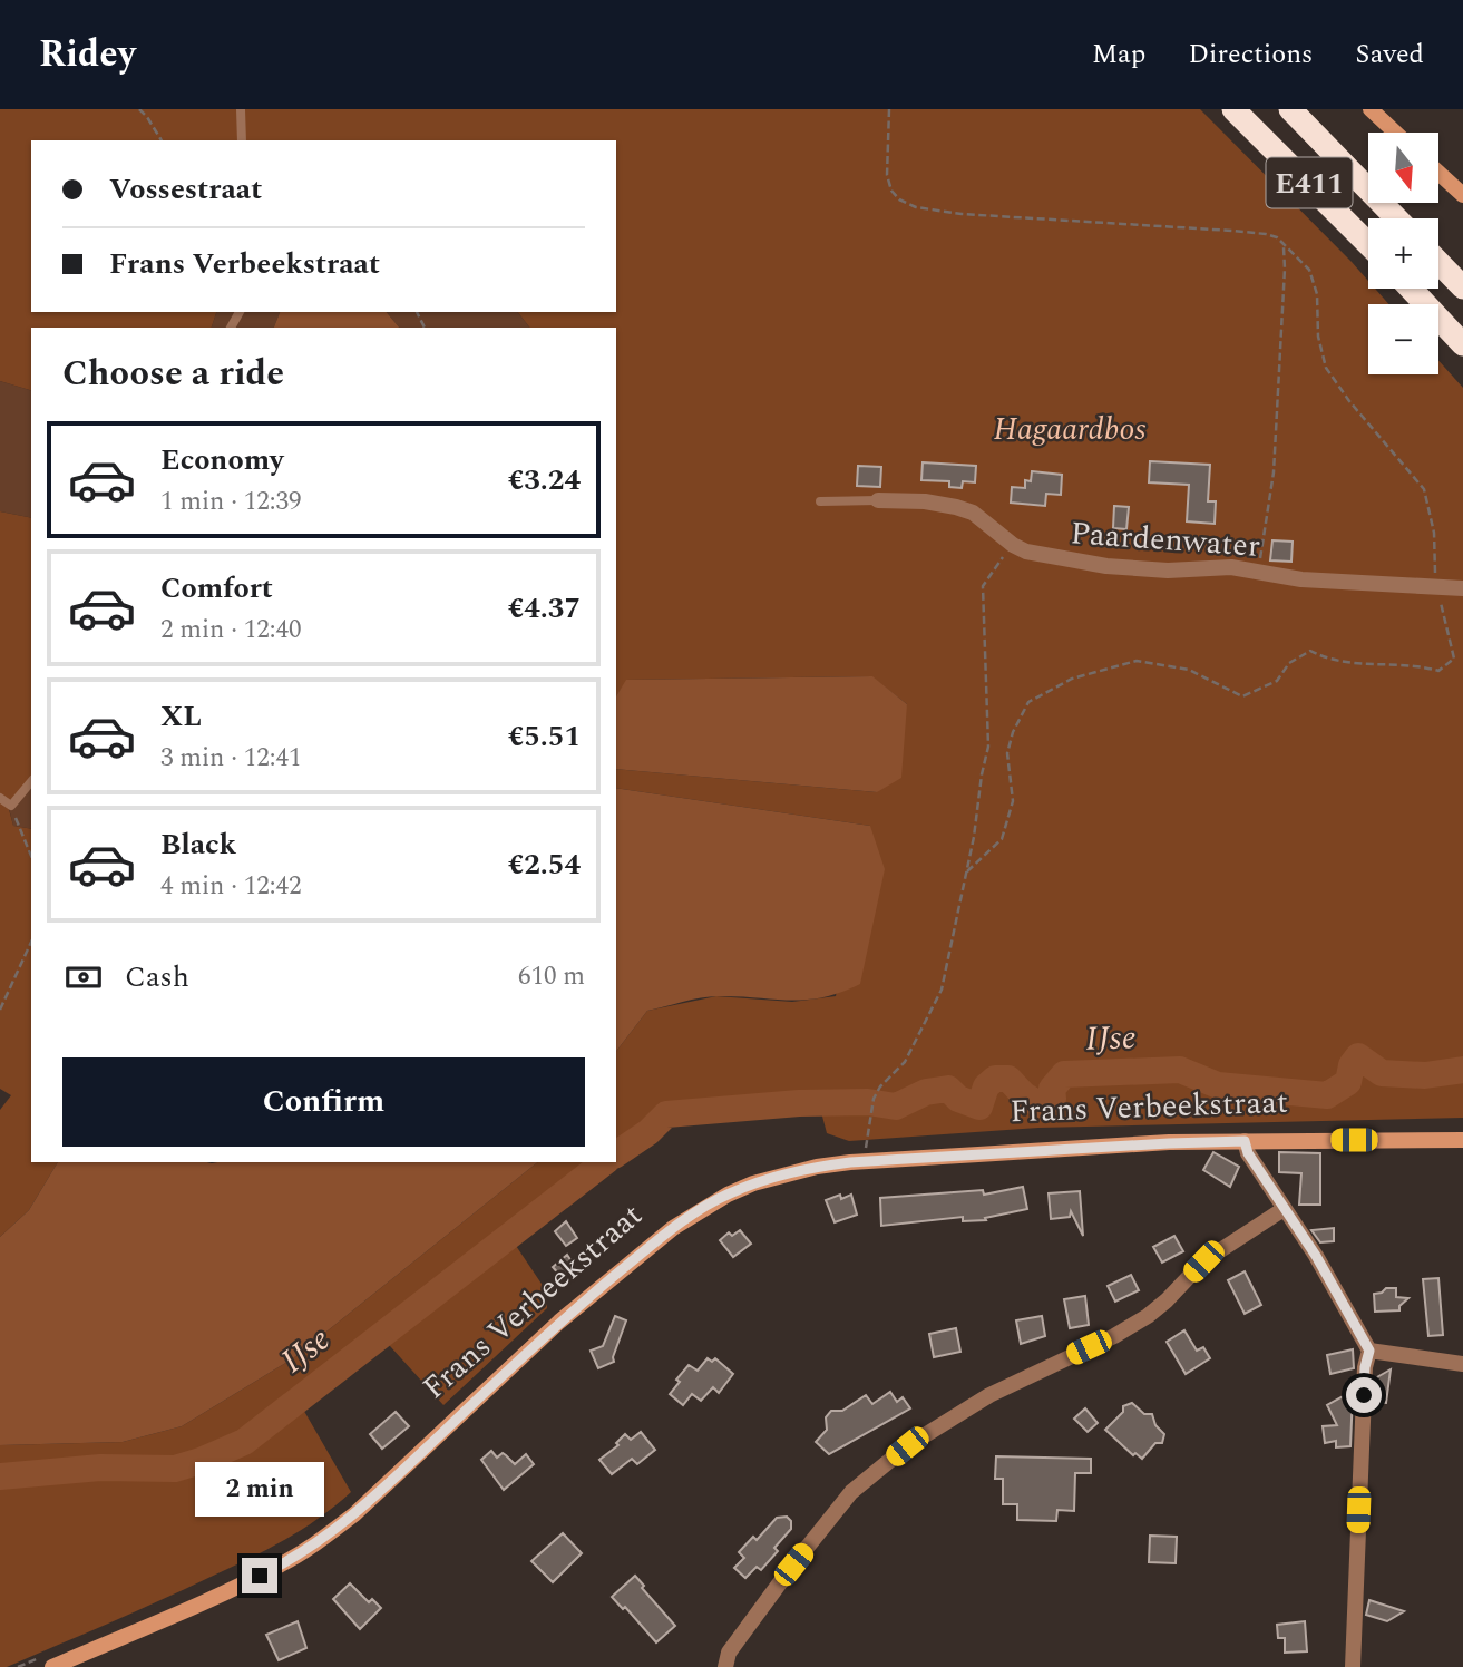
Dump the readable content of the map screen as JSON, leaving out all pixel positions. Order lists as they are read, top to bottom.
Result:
{
  "streets": {
    "highway": ["E411"],
    "main road": ["Frans Verbeekstraat"],
    "street": ["Paardenwater"]
  },
  "water": ["IJse"],
  "parks": ["Hagaardbos"],
  "north": "bottom",
  "page": {
    "header": "Ridey",
    "nav": ["Map", "Directions", "Saved"],
    "map_buttons": ["+", "−"],
    "banner": ["Vossestraat", "Frans Verbeekstraat"],
    "heading": "Choose a ride",
    "list": [
      {
        "name": "Economy",
        "note": "1 min · 12:39",
        "value": "€3.24"
      },
      {
        "name": "Comfort",
        "note": "2 min · 12:40",
        "value": "€4.37"
      },
      {
        "name": "XL",
        "note": "3 min · 12:41",
        "value": "€5.51"
      },
      {
        "name": "Black",
        "note": "4 min · 12:42",
        "value": "€2.54"
      }
    ],
    "pay": ["Cash", "610 m"],
    "buttons": "Confirm",
    "bubble": "2 min"
  }
}
